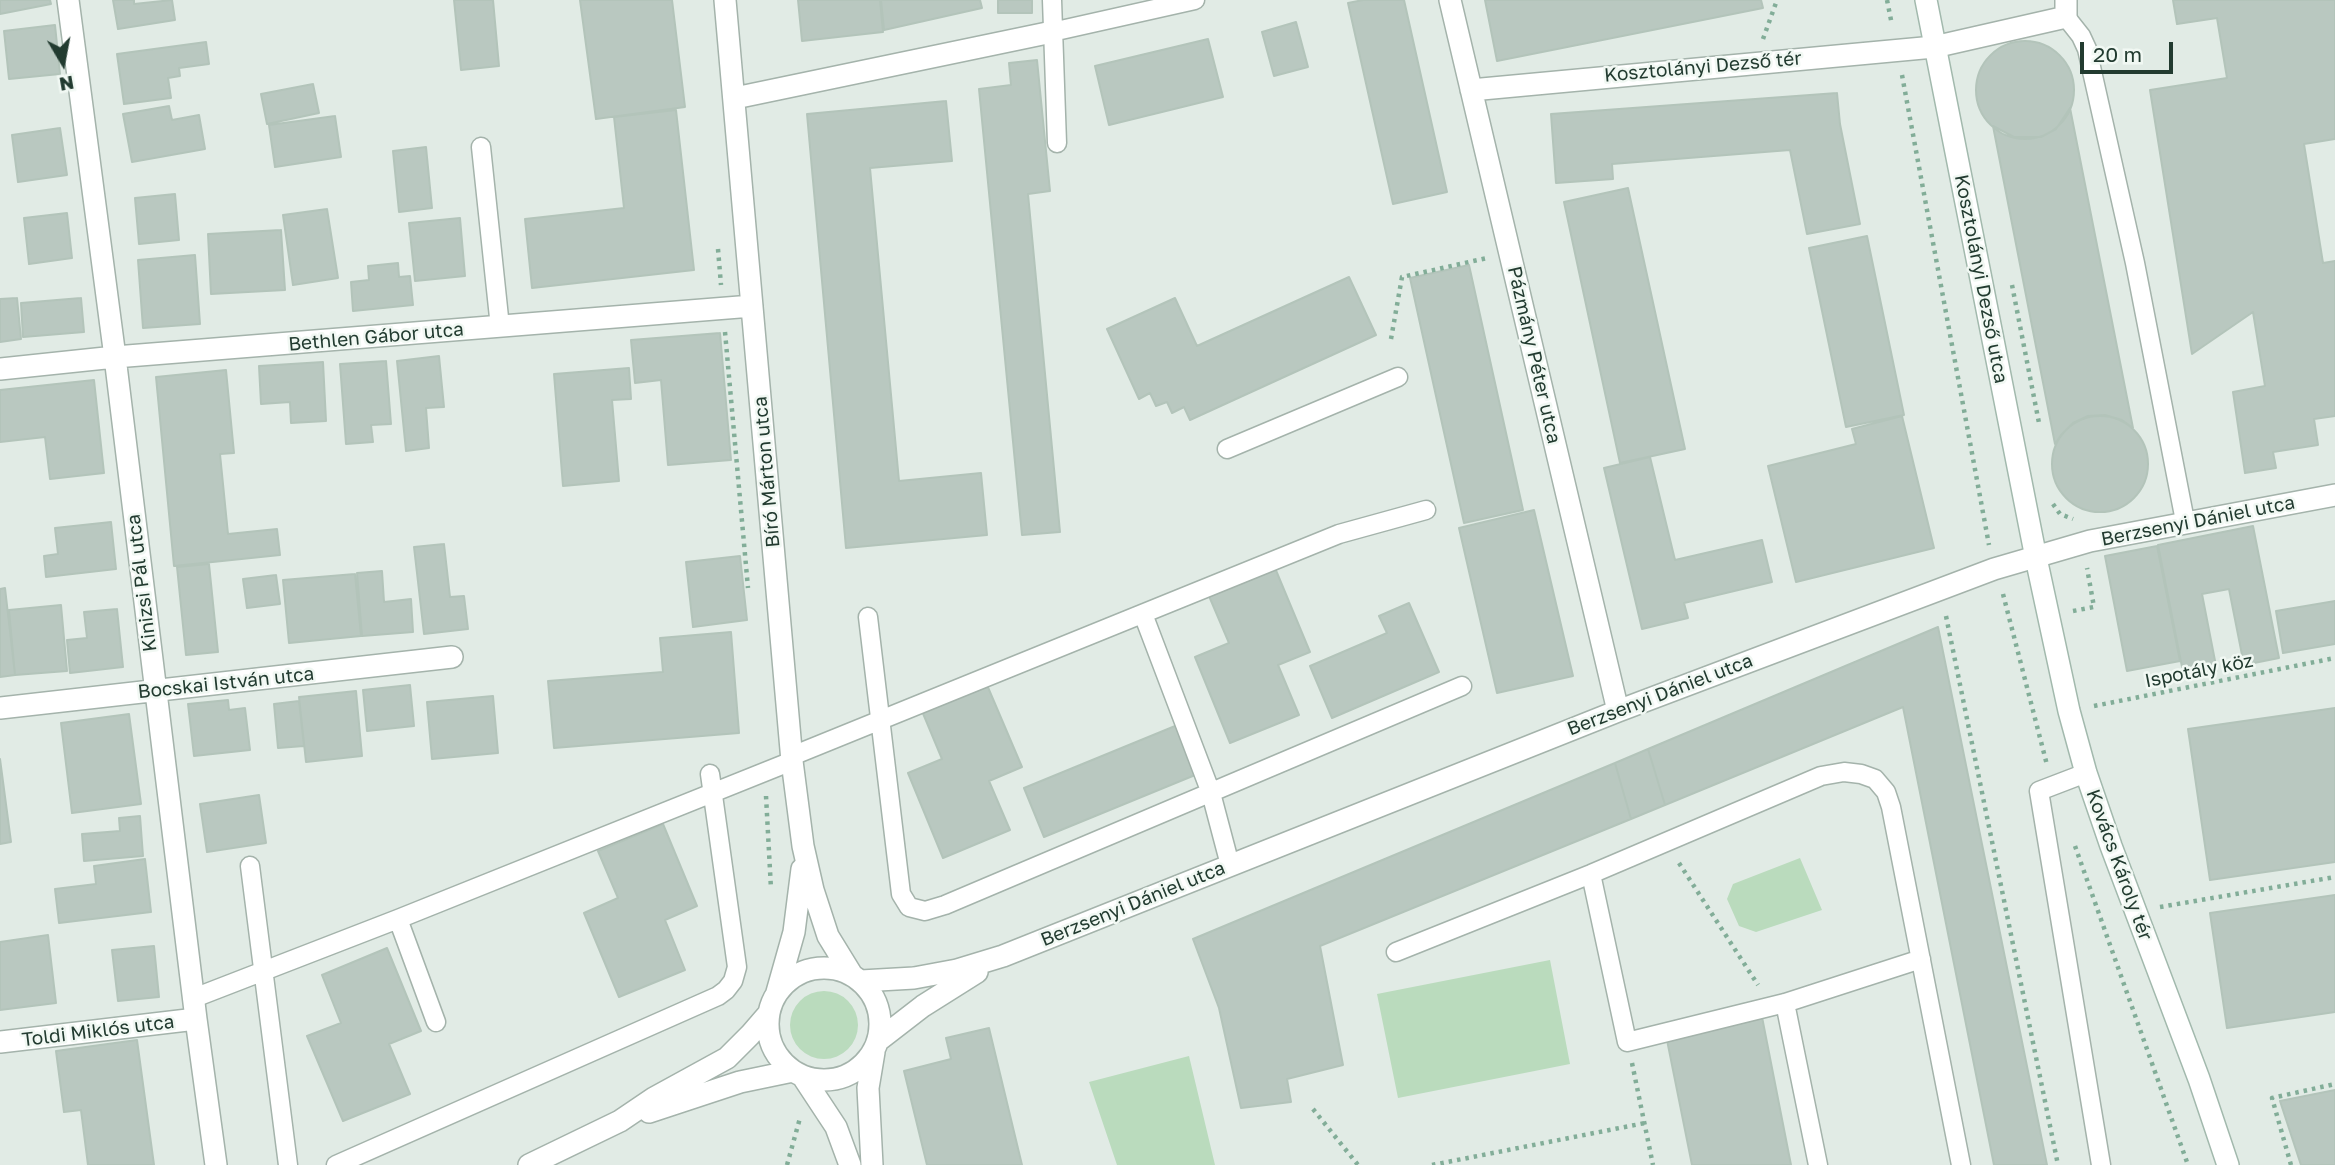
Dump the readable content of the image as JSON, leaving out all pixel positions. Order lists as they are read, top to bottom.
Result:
{
  "streets": {
    "street": [
      "Kosztolányi Dezső tér",
      "Kosztolányi Dezső utca",
      "Bethlen Gábor utca",
      "Pázmány Péter utca",
      "Bíró Márton utca",
      "Berzsenyi Dániel utca",
      "Kinizsi Pál utca",
      "Bocskai István utca",
      "Kovács Károly tér",
      "Toldi Miklós utca"
    ],
    "path": ["Ispotály köz"]
  },
  "crossings": [
    ["Kosztolányi Dezső tér", "Kosztolányi Dezső utca"],
    ["Kosztolányi Dezső tér", "Pázmány Péter utca"],
    ["Kosztolányi Dezső utca", "Berzsenyi Dániel utca"],
    ["Kosztolányi Dezső utca", "Kovács Károly tér"],
    ["Bethlen Gábor utca", "Bíró Márton utca"],
    ["Bethlen Gábor utca", "Kinizsi Pál utca"],
    ["Pázmány Péter utca", "Berzsenyi Dániel utca"],
    ["Bíró Márton utca", "Berzsenyi Dániel utca"],
    ["Berzsenyi Dániel utca", "Kovács Károly tér"],
    ["Kinizsi Pál utca", "Bocskai István utca"],
    ["Kinizsi Pál utca", "Toldi Miklós utca"],
    ["Ispotály köz", "Kovács Károly tér"]
  ],
  "scale_bar": "20 m",
  "north": "bottom"
}
